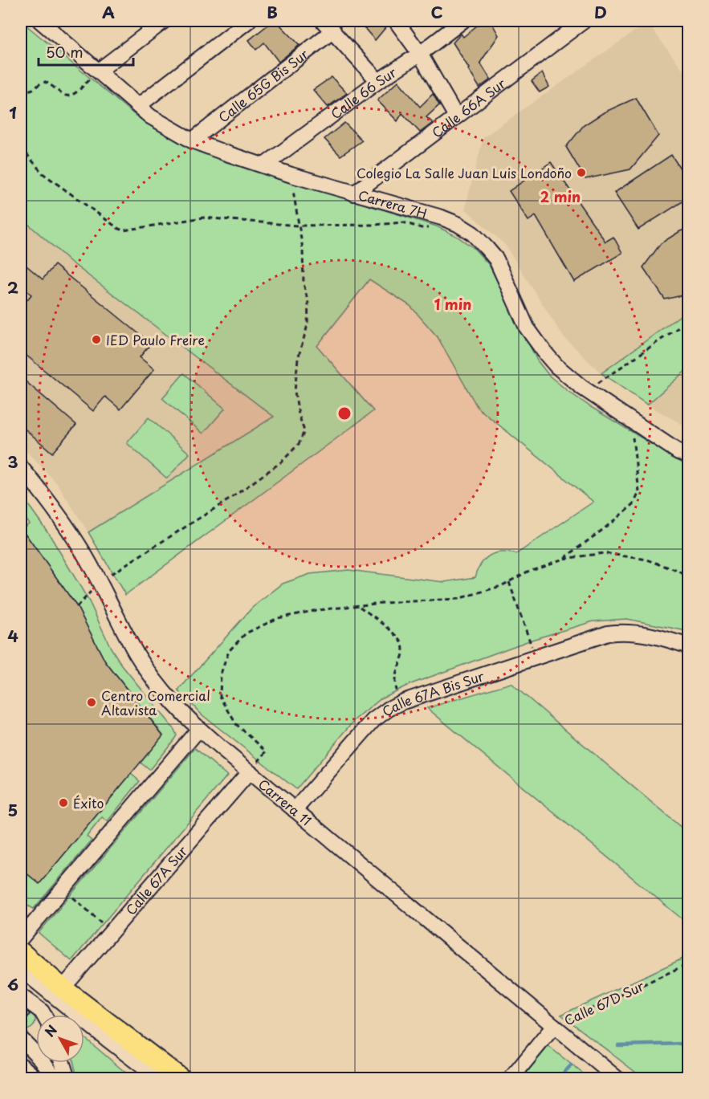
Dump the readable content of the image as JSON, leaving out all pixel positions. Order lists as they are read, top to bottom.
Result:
{
  "streets": {
    "street": [
      "Calle 65G Bis Sur",
      "Calle 66 Sur",
      "Calle 66A Sur",
      "Carrera 7H",
      "Calle 67A Bis Sur",
      "Carrera 11",
      "Calle 67A Sur",
      "Calle 67D Sur"
    ]
  },
  "crossings": [
    ["Calle 65G Bis Sur", "Carrera 7H"],
    ["Calle 66 Sur", "Carrera 7H"],
    ["Calle 66A Sur", "Carrera 7H"],
    ["Calle 67A Bis Sur", "Carrera 11"],
    ["Carrera 11", "Calle 67A Sur"],
    ["Carrera 11", "Calle 67D Sur"]
  ],
  "places": [
    "Colegio La Salle Juan Luis Londoño",
    "IED Paulo Freire",
    "Centro Comercial Altavista",
    "Éxito"
  ],
  "scale_bar": "50 m",
  "north": "top left",
  "grid": {
    "columns": [
      "A",
      "B",
      "C",
      "D"
    ],
    "rows": [
      "1",
      "2",
      "3",
      "4",
      "5",
      "6"
    ]
  },
  "rings": ["2 min", "1 min"]
}
